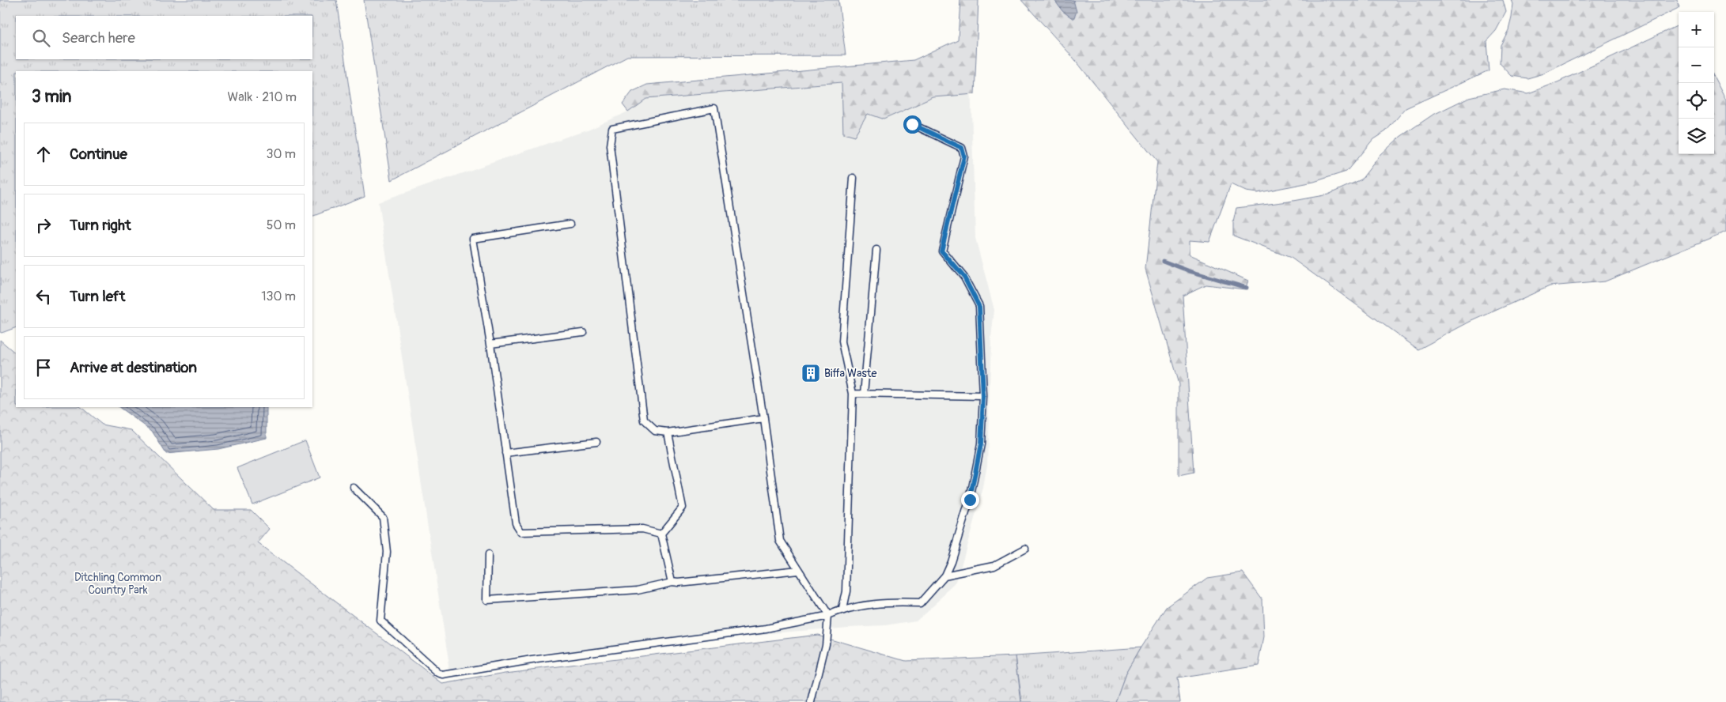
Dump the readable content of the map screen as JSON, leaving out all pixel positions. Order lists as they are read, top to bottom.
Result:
{
  "parks": ["Ditchling Common Country Park"],
  "places": {
    "building": ["Biffa Waste"]
  },
  "page": {
    "map_buttons": ["+", "−"],
    "search": "Search here",
    "heading": ["3 min", "Walk · 210 m"],
    "list": [
      ["Continue", "30 m"],
      ["Turn right", "50 m"],
      ["Turn left", "130 m"],
      "Arrive at destination"
    ]
  }
}
